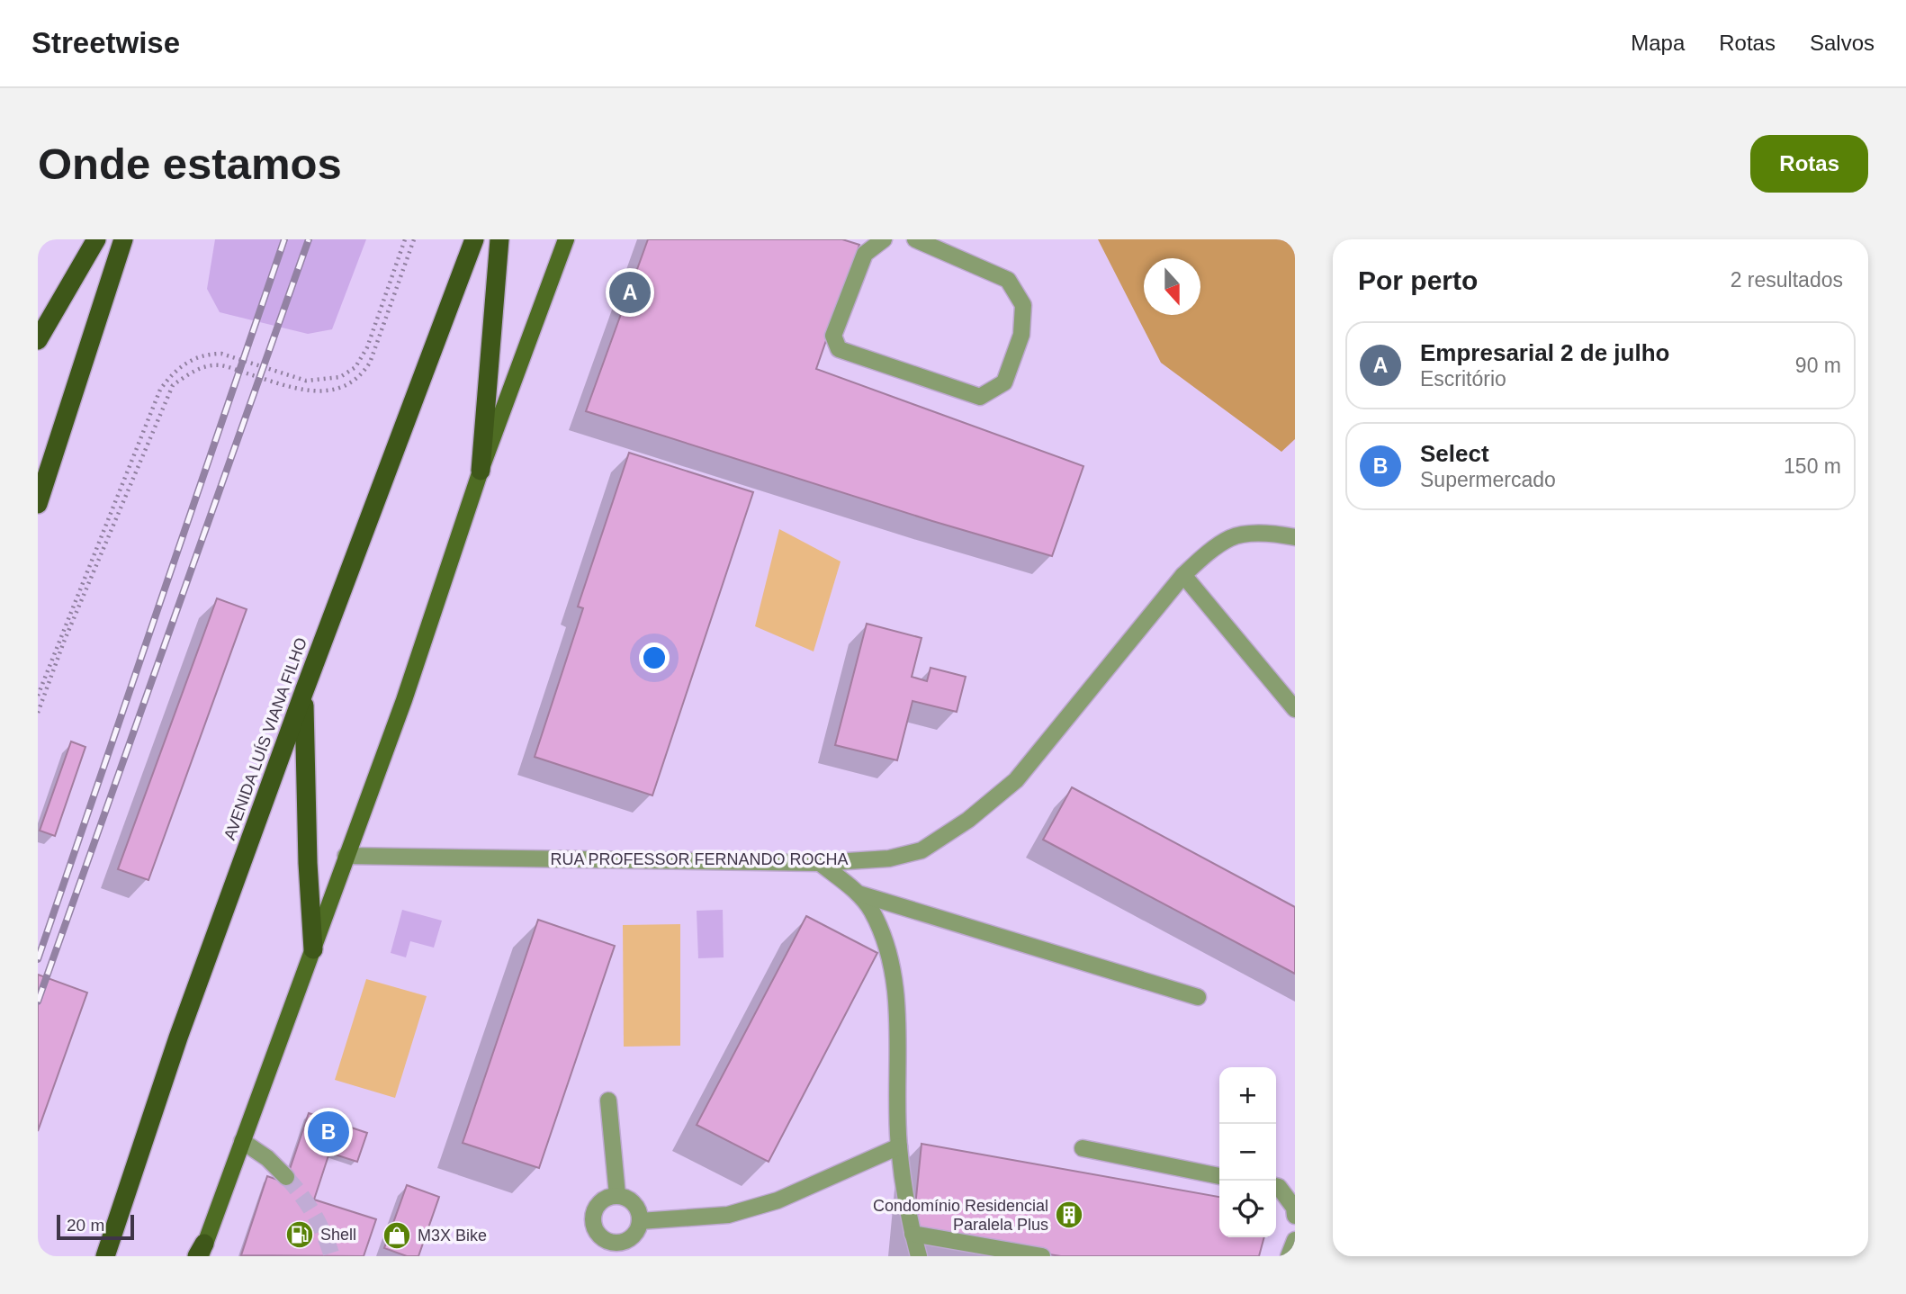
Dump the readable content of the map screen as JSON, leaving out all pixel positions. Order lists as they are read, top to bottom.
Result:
{
  "streets": {
    "highway": ["AVENIDA LUÍS VIANA FILHO"],
    "street": ["RUA PROFESSOR FERNANDO ROCHA"]
  },
  "places": {
    "building": ["Condomínio Residencial Paralela Plus"],
    "fuel station": ["Shell"],
    "shop": ["M3X Bike"]
  },
  "scale_bar": "20 m",
  "north": "bottom",
  "page": {
    "header": "Streetwise",
    "nav": ["Mapa", "Rotas", "Salvos"],
    "buttons": "Rotas",
    "title": "Onde estamos",
    "heading": ["Por perto", "2 resultados"],
    "pins": ["A", "B"],
    "list": [
      {
        "mark": "A",
        "name": "Empresarial 2 de julho",
        "note": "Escritório",
        "value": "90 m"
      },
      {
        "mark": "B",
        "name": "Select",
        "note": "Supermercado",
        "value": "150 m"
      }
    ],
    "map_buttons": ["+", "−"],
    "scale": "20 m"
  }
}
